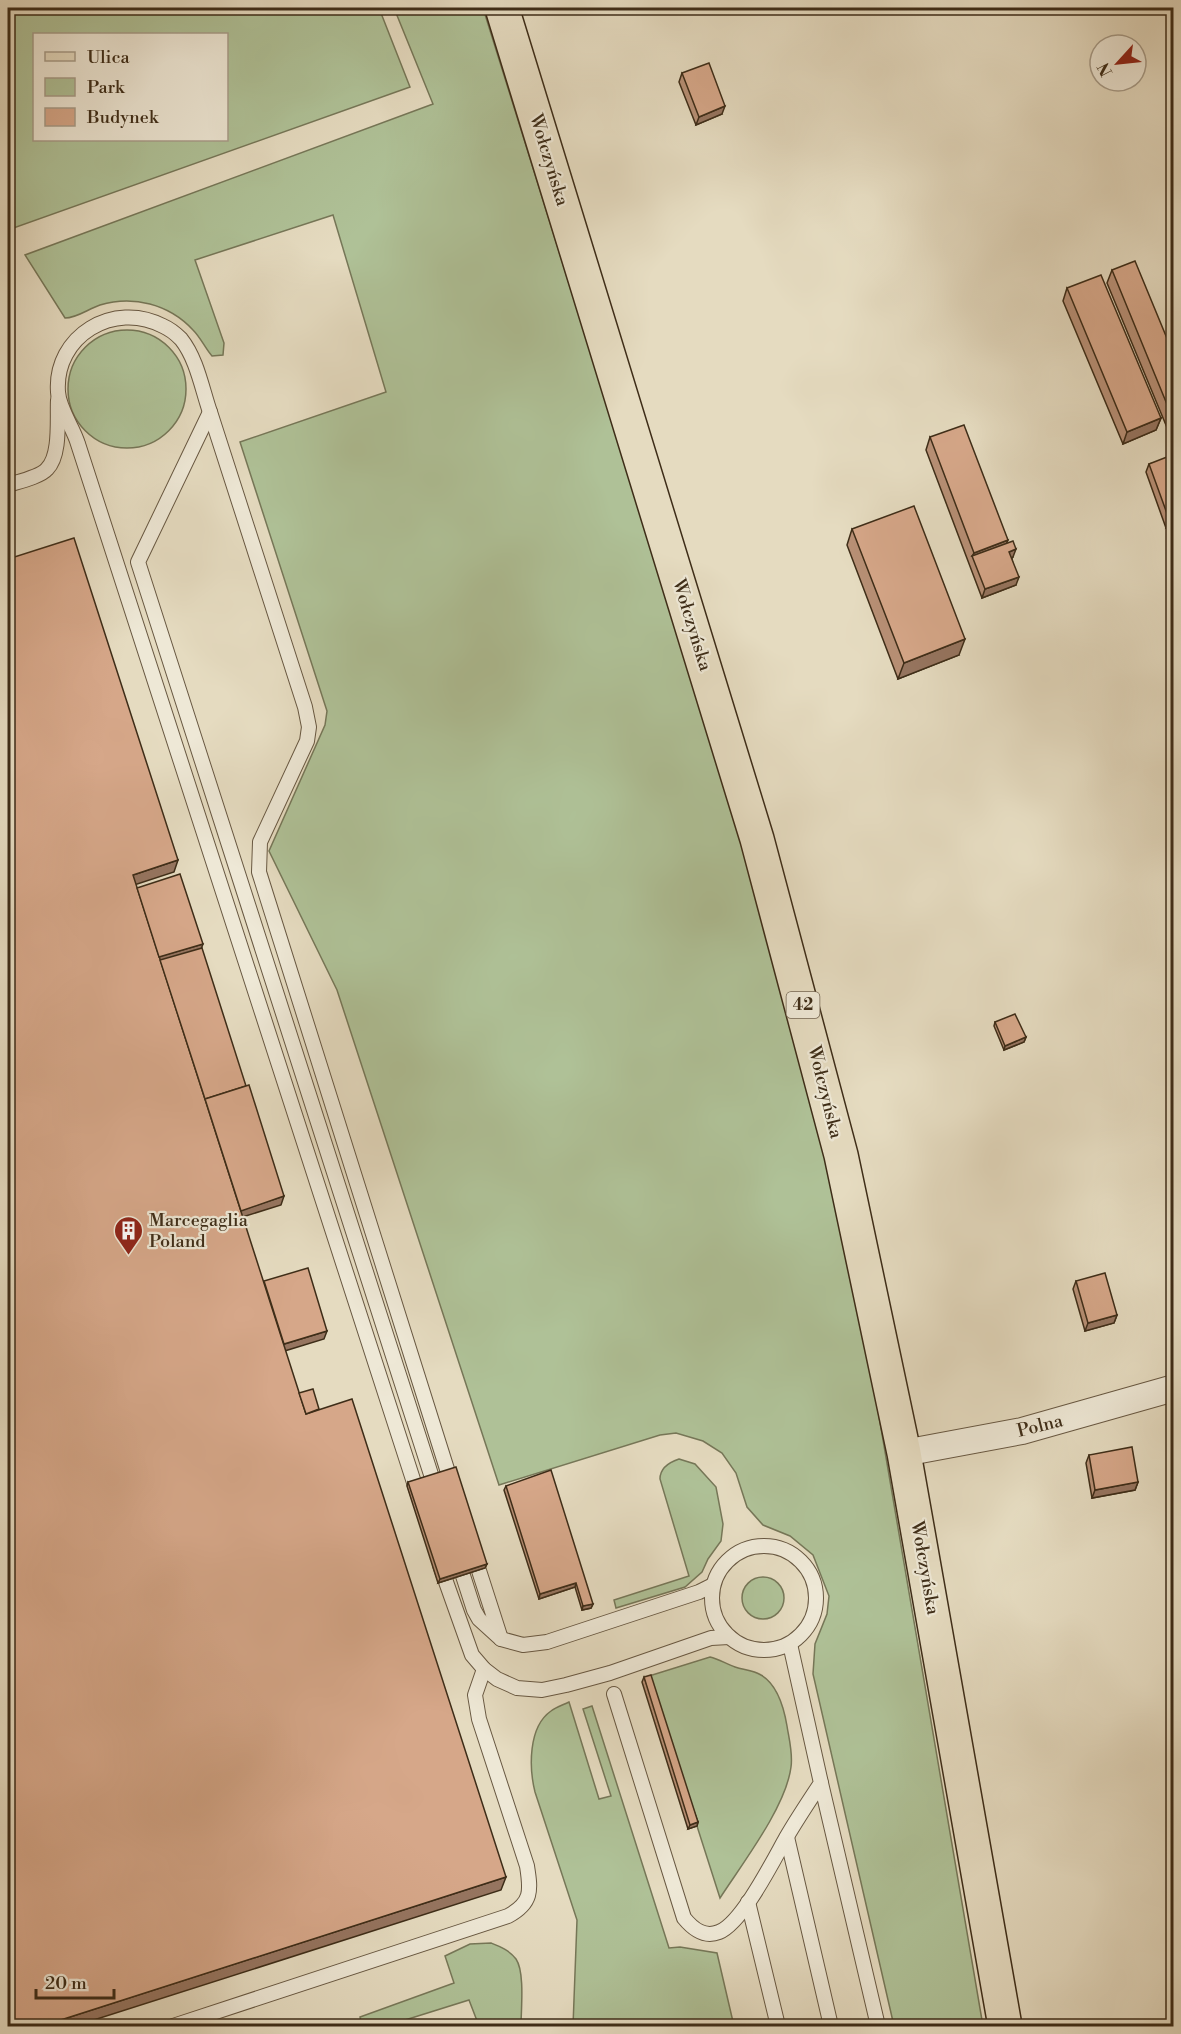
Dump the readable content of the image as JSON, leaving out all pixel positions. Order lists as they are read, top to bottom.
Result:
{
  "streets": {
    "main road": ["Wołczyńska", "42"],
    "street": ["Polna"]
  },
  "crossings": [
    ["Wołczyńska", "Polna"]
  ],
  "places": {
    "building": ["Marcegaglia Poland"]
  },
  "legend": ["Ulica", "Park", "Budynek"],
  "scale_bar": "20 m",
  "north": "bottom left"
}
